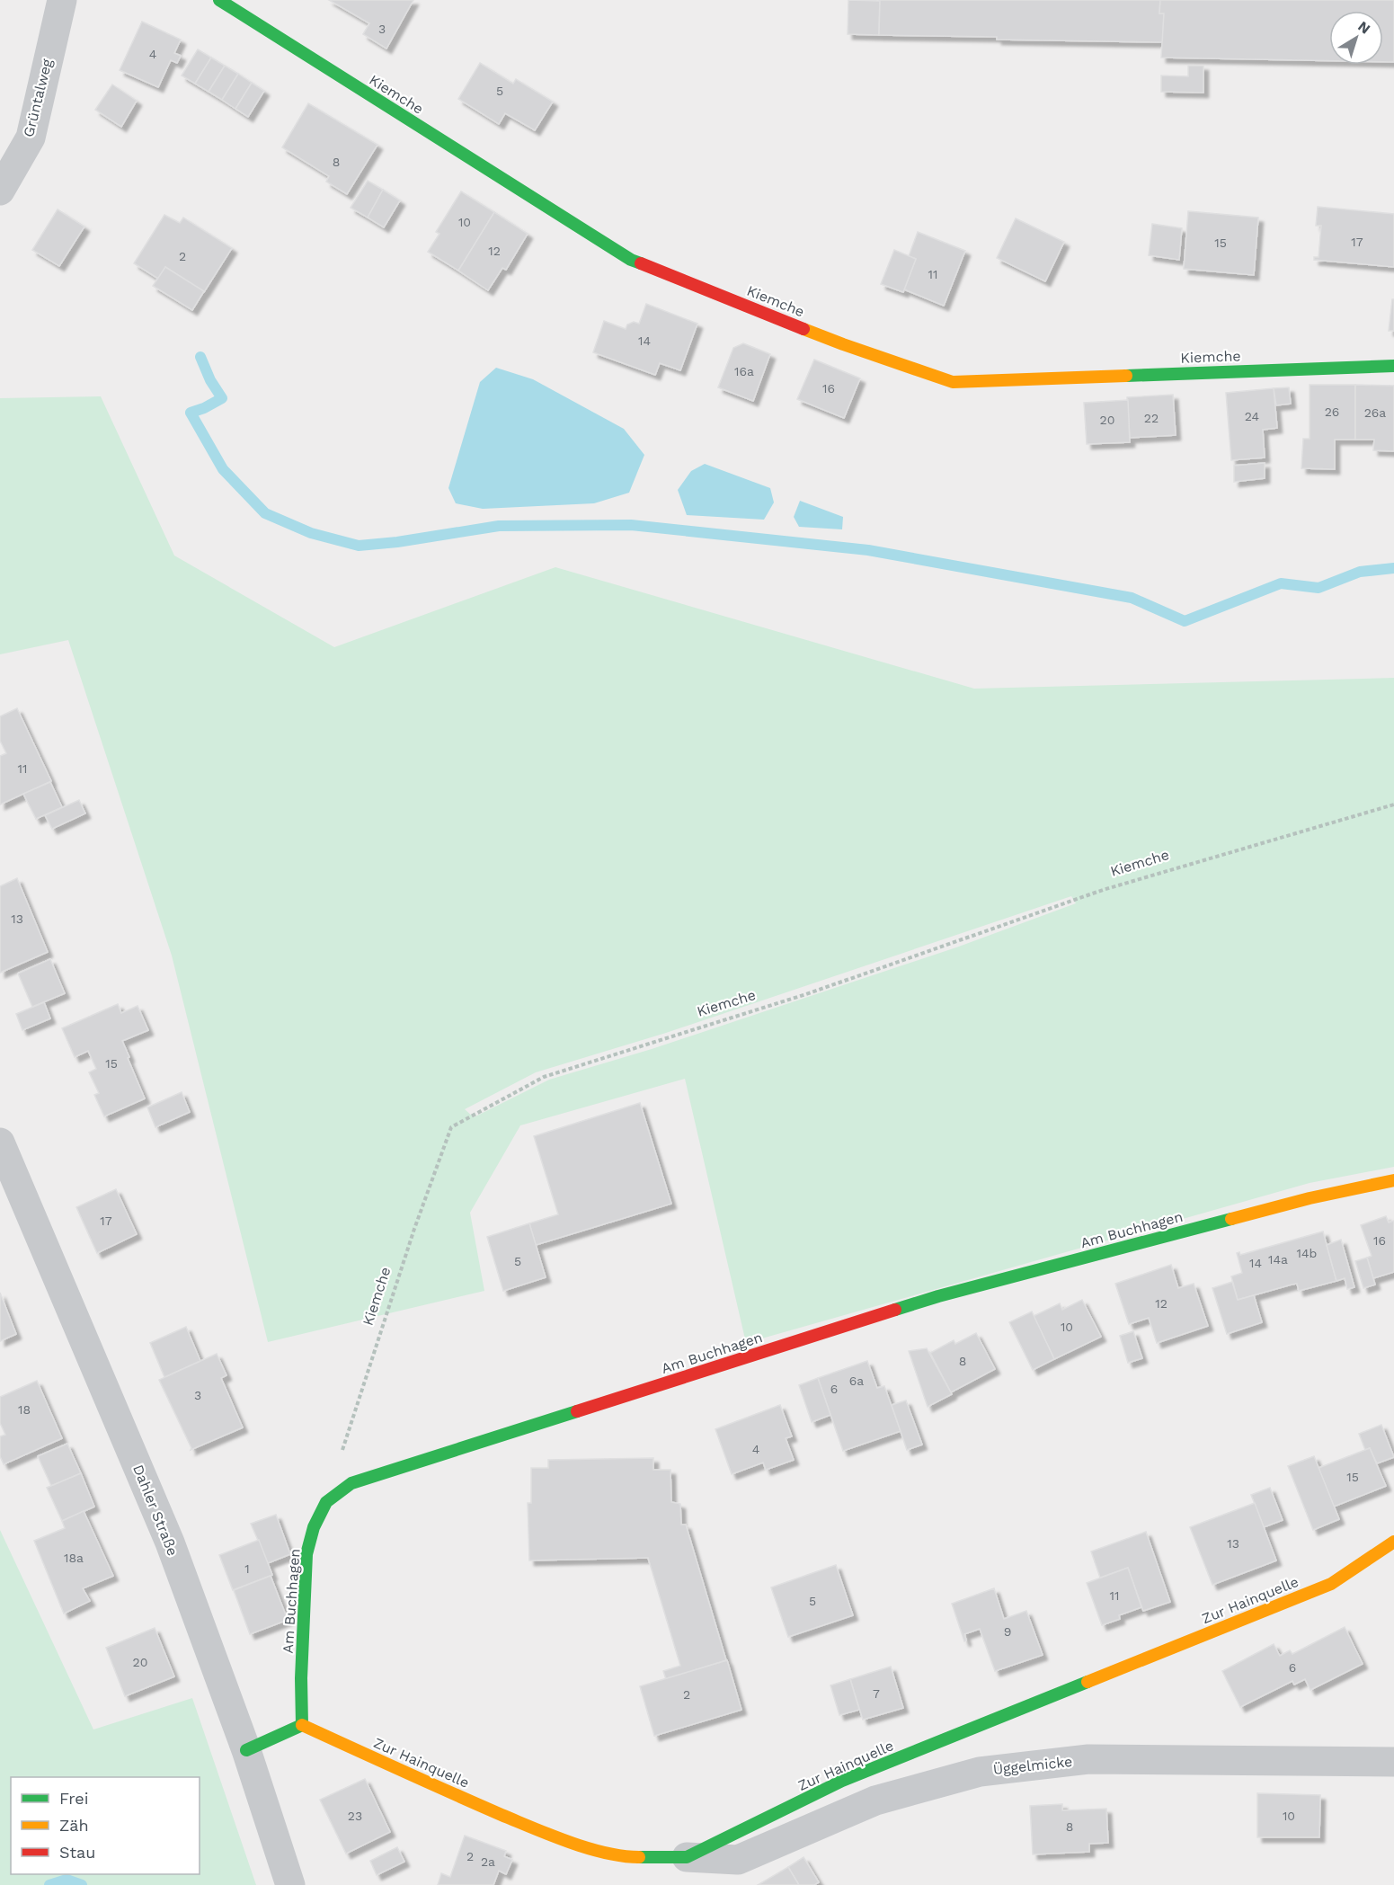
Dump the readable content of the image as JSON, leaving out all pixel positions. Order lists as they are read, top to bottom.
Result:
{
  "streets": {
    "street": [
      "Kiemche",
      "Grüntalweg",
      "Am Buchhagen",
      "Dahler Straße",
      "Zur Hainquelle",
      "Üggelmicke"
    ]
  },
  "crossings": [
    ["Am Buchhagen", "Zur Hainquelle"],
    ["Zur Hainquelle", "Üggelmicke"]
  ],
  "house_numbers": [
    "3",
    "4",
    "5",
    "8",
    "10",
    "17",
    "15",
    "12",
    "2",
    "11",
    "14",
    "16a",
    "16",
    "26",
    "26a",
    "24",
    "22",
    "20",
    "11",
    "13",
    "15",
    "17",
    "16",
    "14b",
    "14a",
    "5",
    "14",
    "12",
    "10",
    "8",
    "6a",
    "6",
    "3",
    "18",
    "4",
    "15",
    "13",
    "18a",
    "1",
    "11",
    "5",
    "9",
    "20",
    "6",
    "7",
    "2",
    "23",
    "10",
    "8",
    "2",
    "2a"
  ],
  "legend": ["Frei", "Zäh", "Stau"],
  "north": "top right"
}
